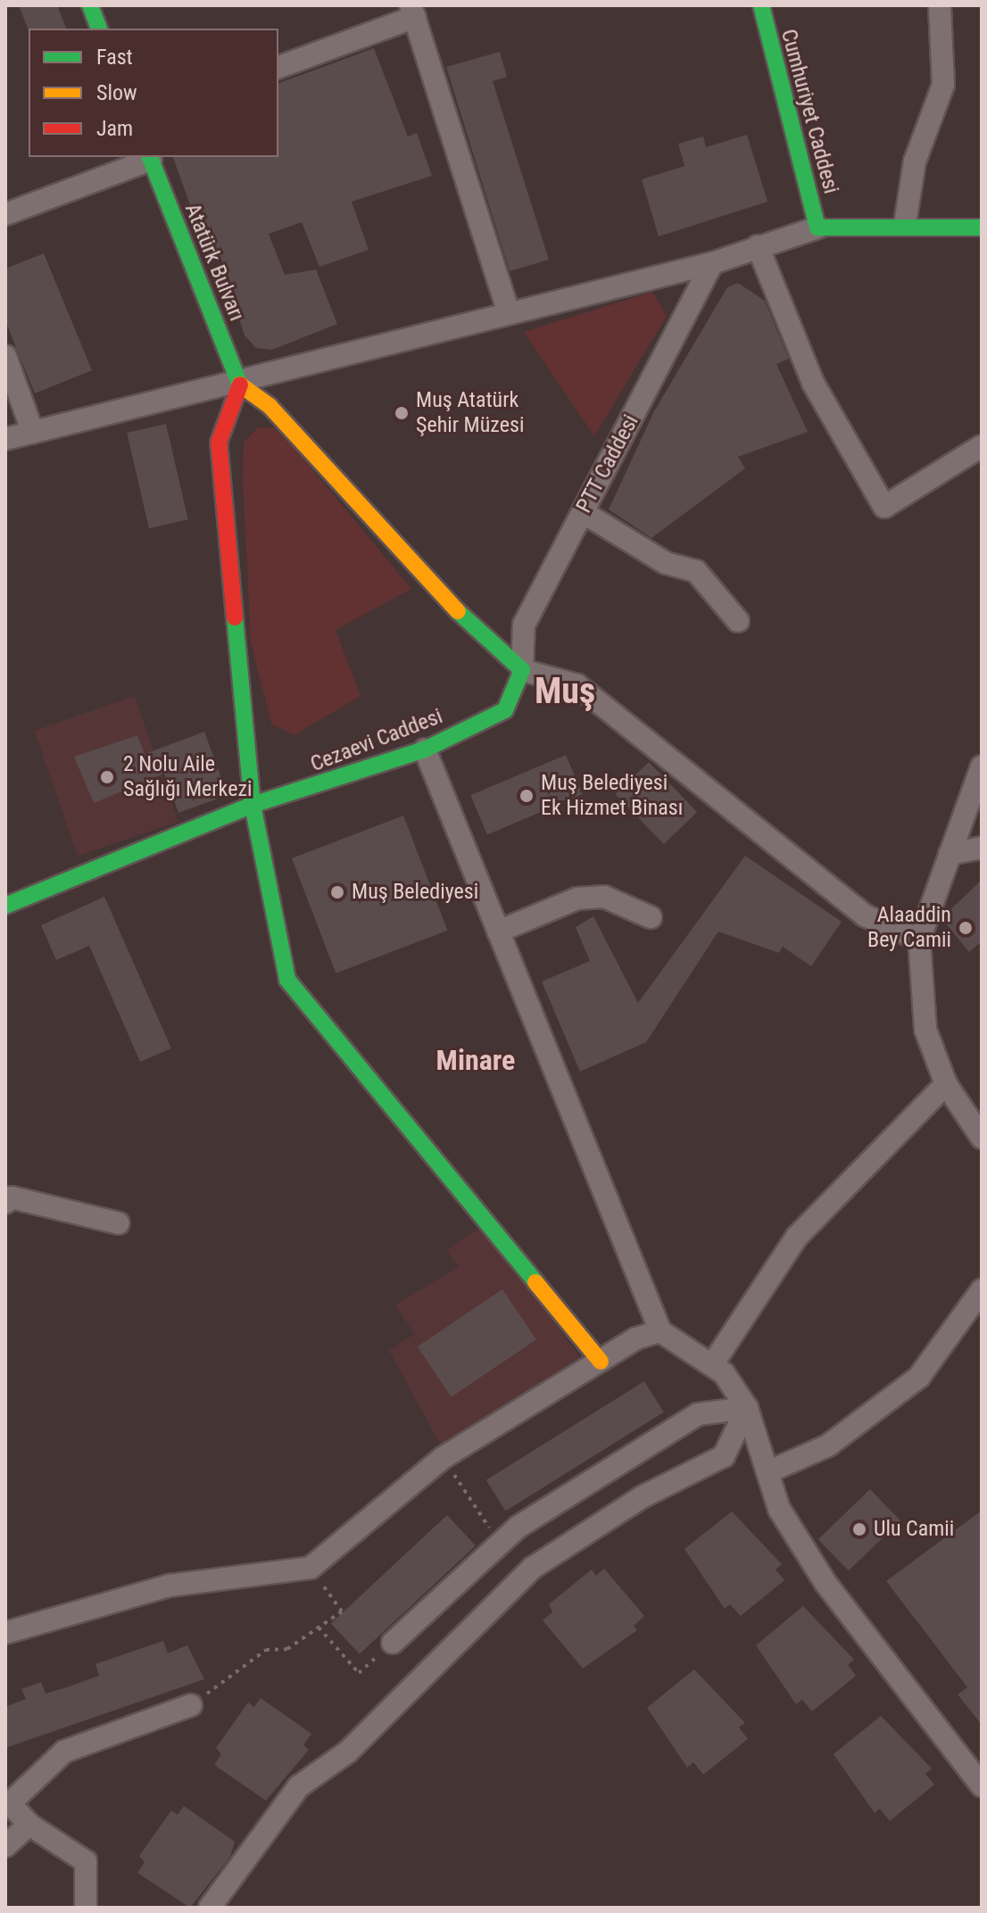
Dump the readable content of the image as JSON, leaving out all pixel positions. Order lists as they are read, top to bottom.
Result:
{
  "streets": {
    "street": [
      "Cumhuriyet Caddesi",
      "Atatürk Bulvarı",
      "PTT Caddesi",
      "Cezaevi Caddesi"
    ]
  },
  "crossings": [
    ["PTT Caddesi", "Cezaevi Caddesi"]
  ],
  "districts": ["Muş", "Minare"],
  "places": [
    "Muş Atatürk Şehir Müzesi",
    "2 Nolu Aile Sağlığı Merkezi",
    "Muş Belediyesi Ek Hizmet Binası",
    "Muş Belediyesi",
    "Alaaddin Bey Camii",
    "Ulu Camii"
  ],
  "legend": ["Fast", "Slow", "Jam"]
}
